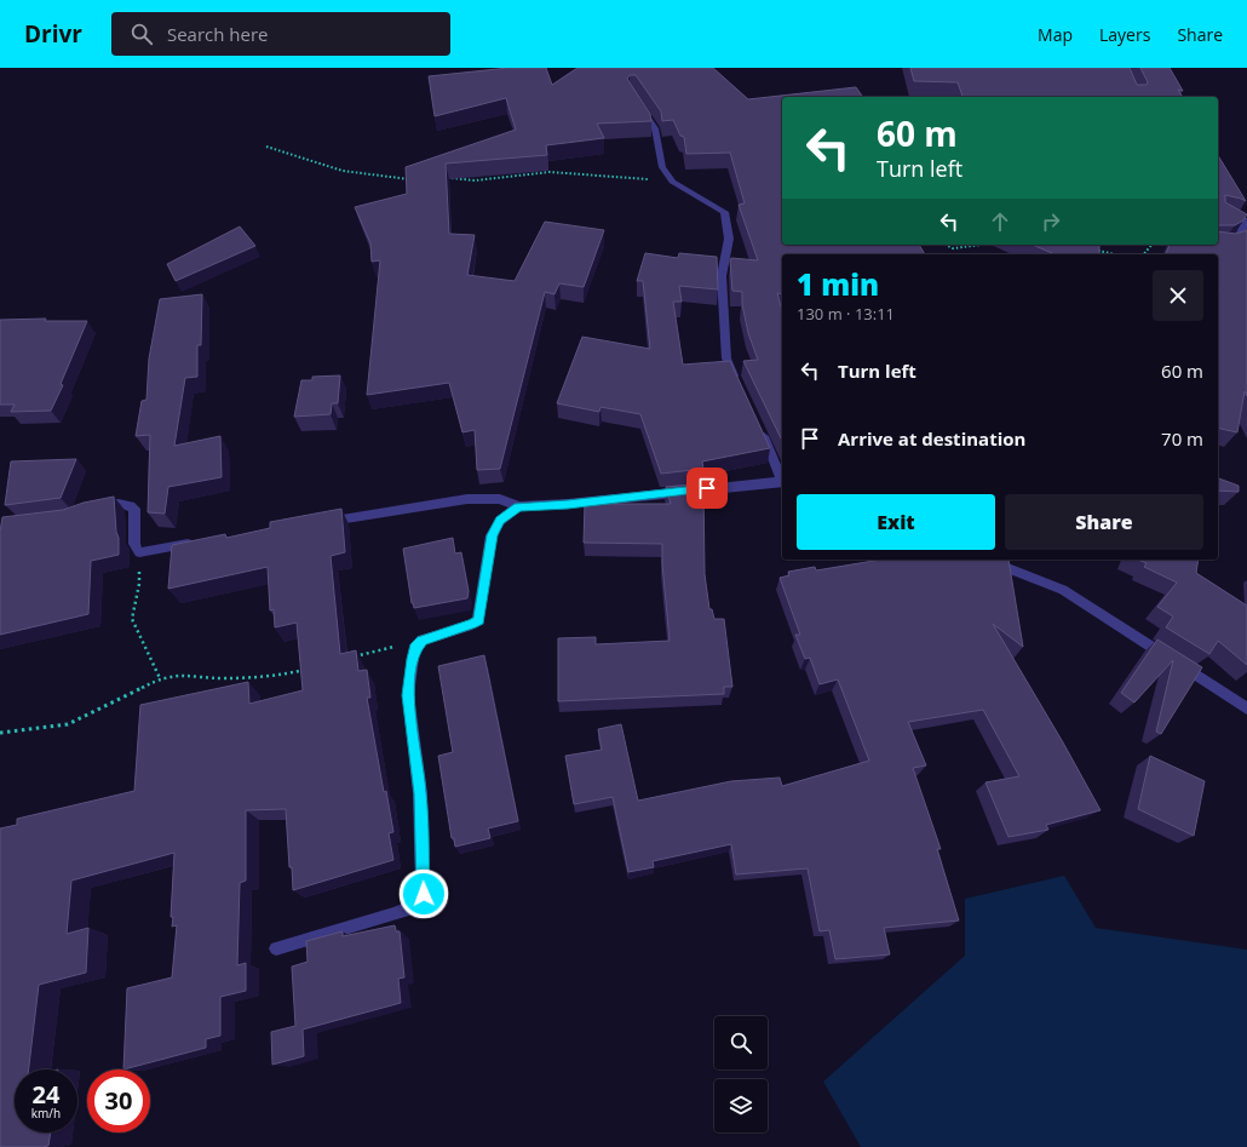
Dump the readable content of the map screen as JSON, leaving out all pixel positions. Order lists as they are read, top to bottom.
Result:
{
  "page": {
    "header": "Drivr",
    "search": "Search here",
    "nav": ["Map", "Layers", "Share"],
    "turn": ["60 m", "Turn left"],
    "heading": ["1 min", "130 m · 13:11"],
    "list": [
      {
        "name": "Turn left",
        "value": "60 m"
      },
      {
        "name": "Arrive at destination",
        "value": "70 m"
      }
    ],
    "buttons": ["Exit", "Share"],
    "speed": "24 km/h",
    "limit": "30"
  }
}
